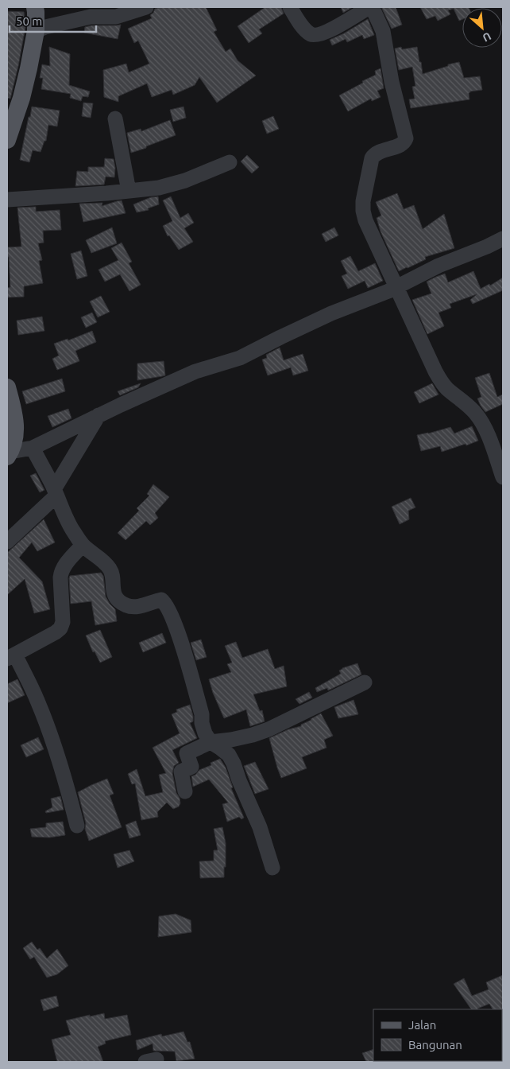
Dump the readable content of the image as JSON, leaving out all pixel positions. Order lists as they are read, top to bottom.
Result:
{
  "legend": ["Jalan", "Bangunan"],
  "scale_bar": "50 m",
  "north": "bottom right"
}
